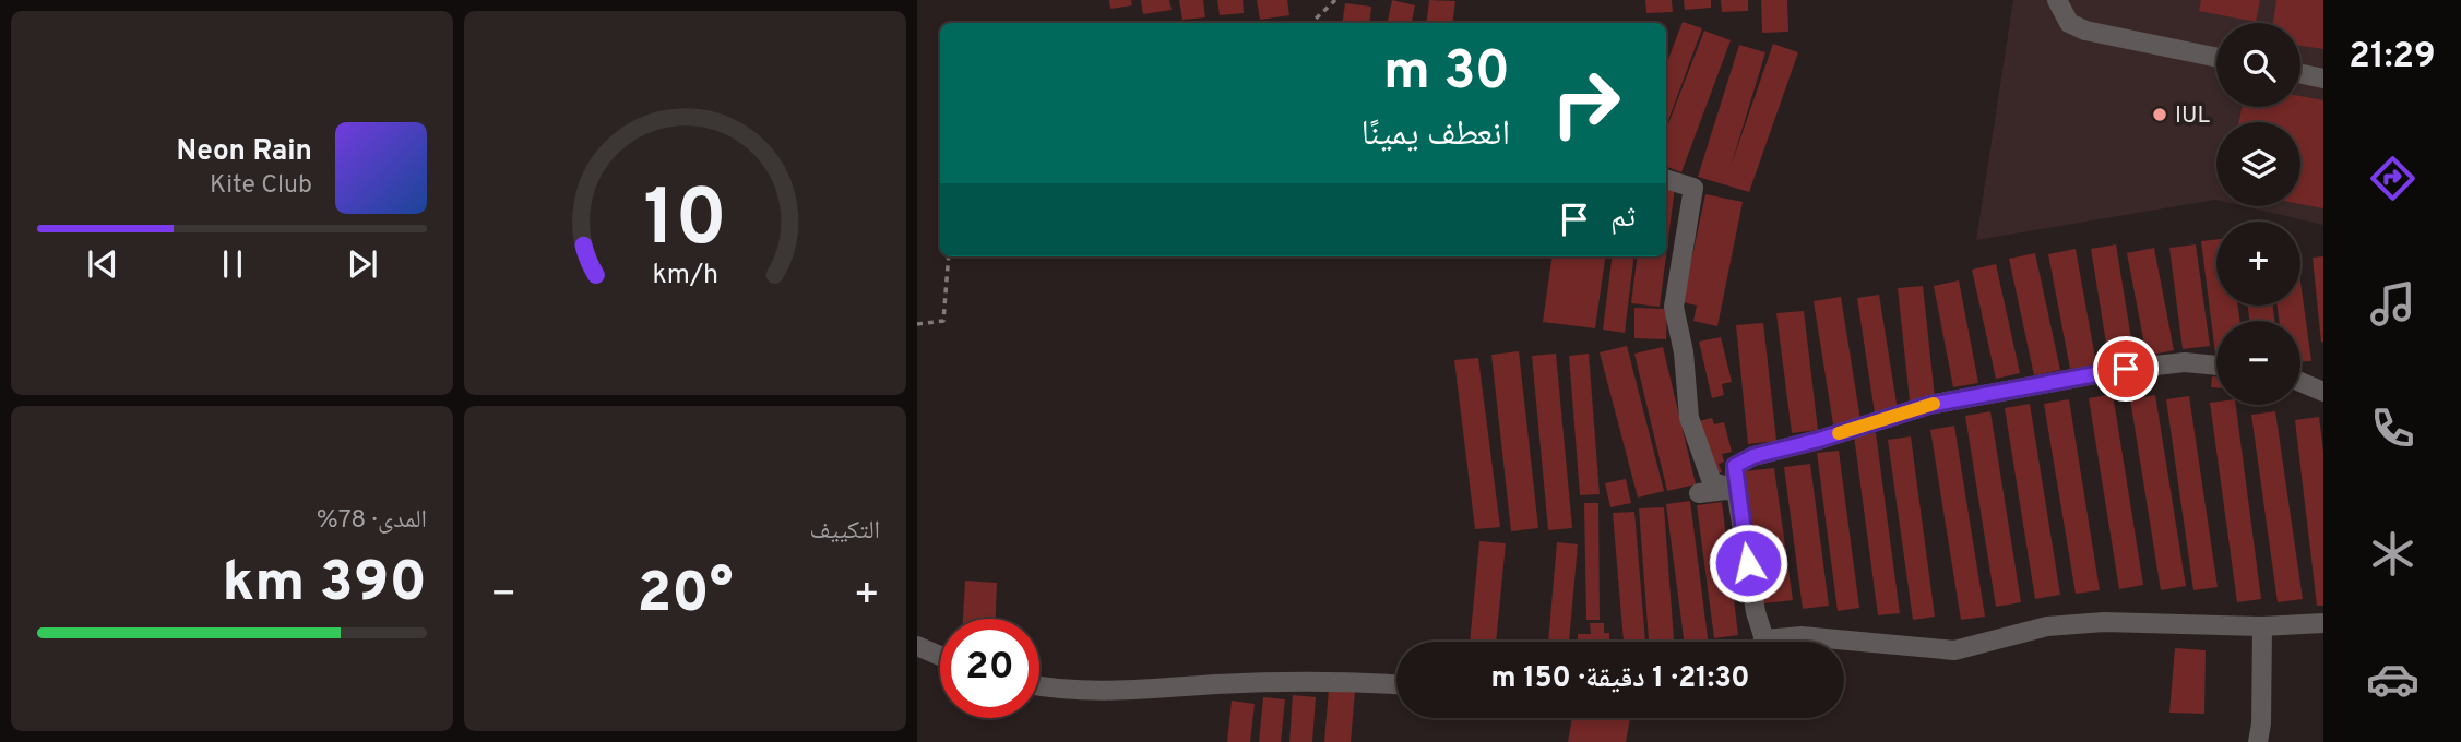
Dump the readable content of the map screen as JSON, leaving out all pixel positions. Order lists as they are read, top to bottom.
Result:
{
  "places": ["IUL"],
  "page": {
    "tabs": "21:29",
    "map_buttons": ["+", "−"],
    "turn": ["30 m", "انعطف يمينًا"],
    "song": ["Neon Rain", "Kite Club"],
    "then": "ثم",
    "tile": [
      "التكييف",
      ["المدى · 78%", "390 km"]
    ],
    "heat": ["−", "20°", "+"],
    "limit": "20",
    "trip": "21:30 · 1 دقيقة · 150 m",
    "gauge": ["10", "km/h"]
  }
}
